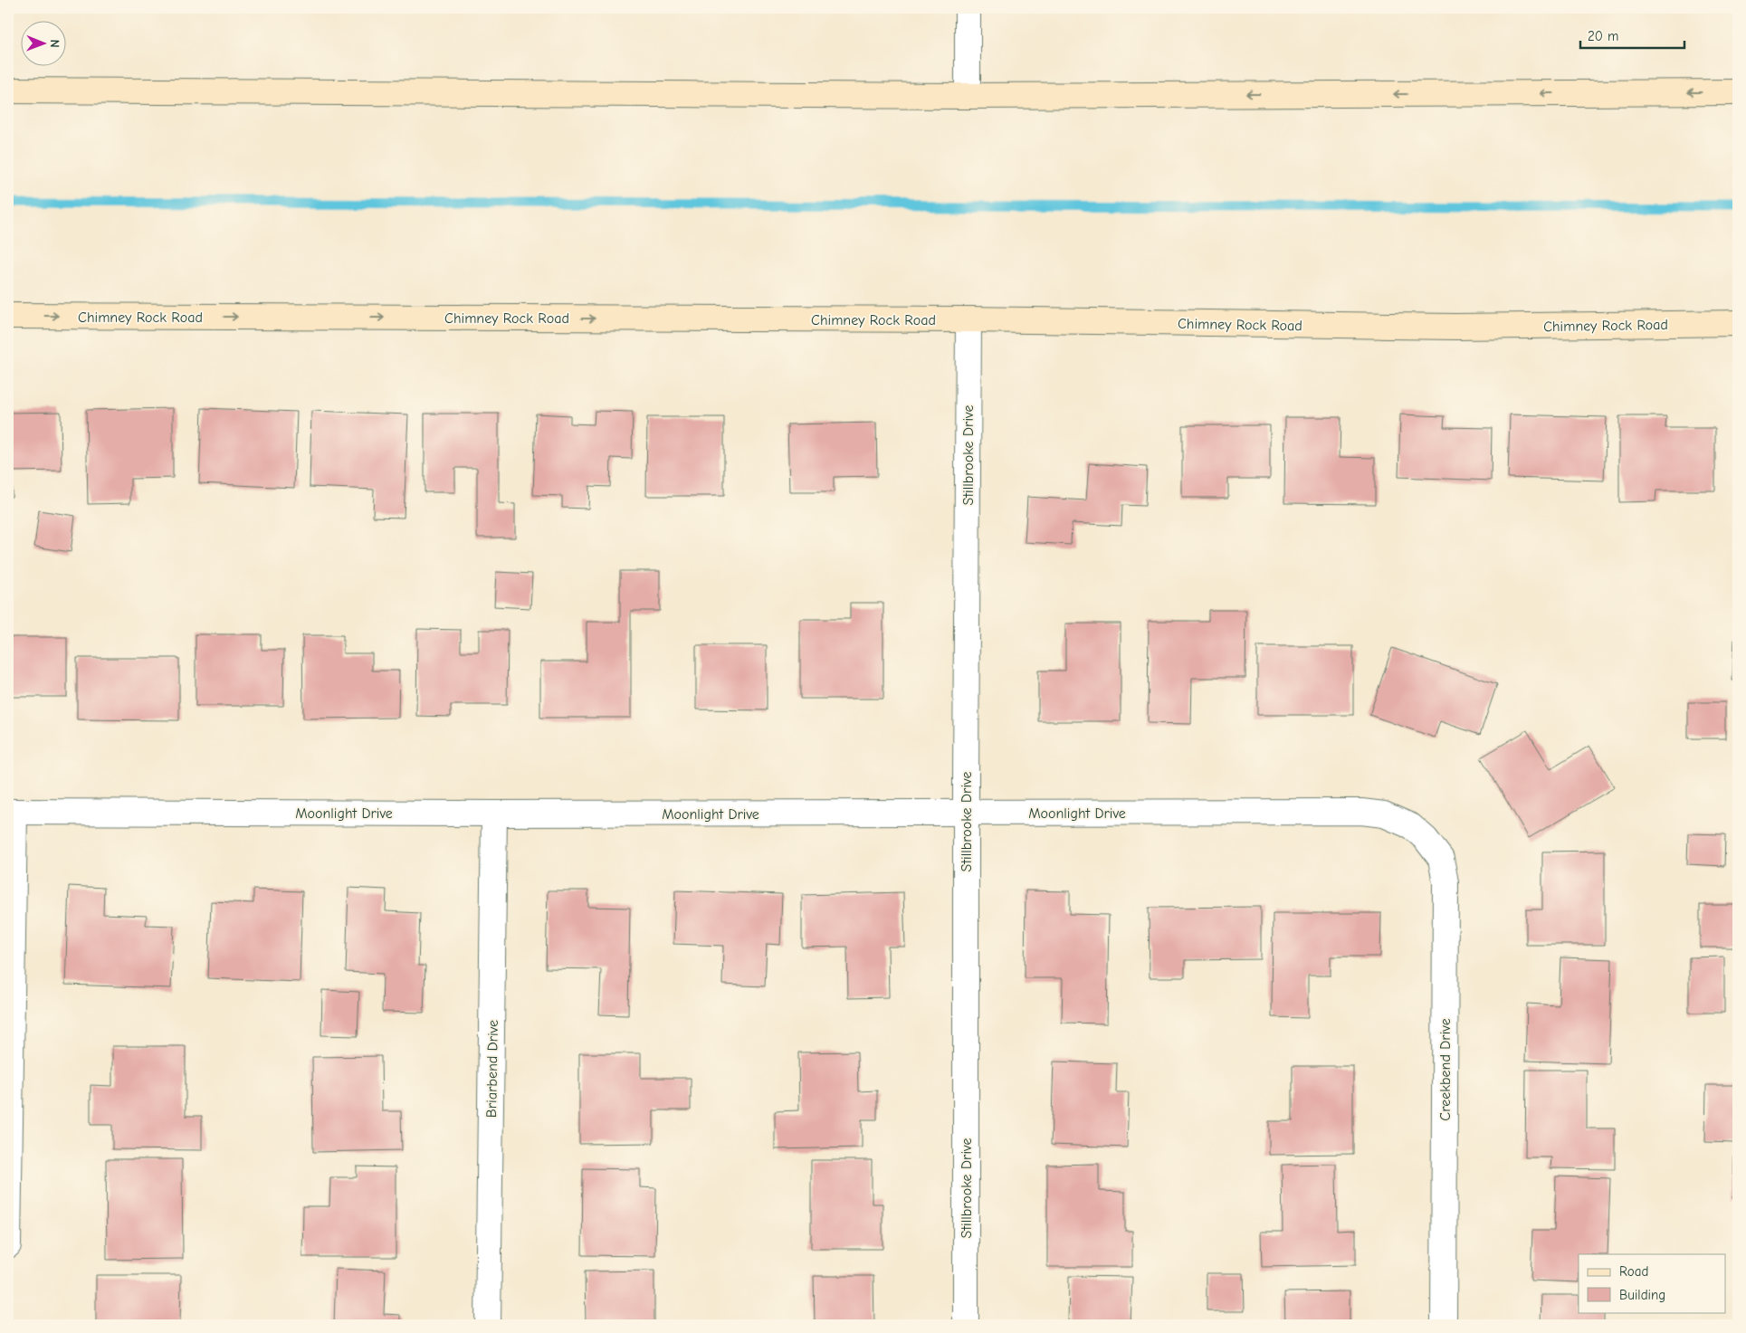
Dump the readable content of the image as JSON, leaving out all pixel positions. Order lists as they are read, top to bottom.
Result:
{
  "streets": {
    "main road": ["Chimney Rock Road"],
    "street": [
      "Stillbrooke Drive",
      "Moonlight Drive",
      "Briarbend Drive",
      "Creekbend Drive"
    ]
  },
  "crossings": [
    ["Chimney Rock Road", "Stillbrooke Drive"],
    ["Stillbrooke Drive", "Moonlight Drive"],
    ["Moonlight Drive", "Briarbend Drive"],
    ["Moonlight Drive", "Creekbend Drive"]
  ],
  "one_way": ["Chimney Rock Road"],
  "legend": ["Road", "Building"],
  "scale_bar": "20 m",
  "north": "right"
}
